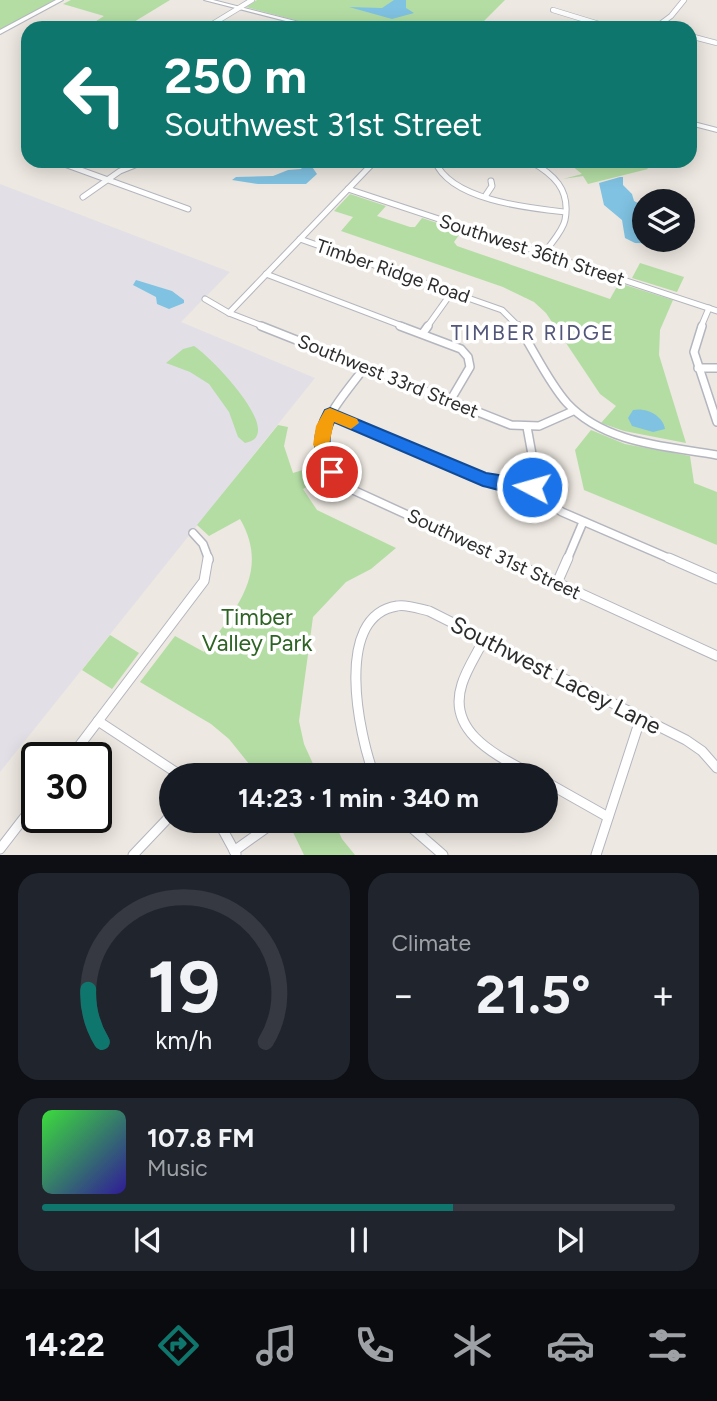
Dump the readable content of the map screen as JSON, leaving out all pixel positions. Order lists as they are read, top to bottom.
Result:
{
  "streets": {
    "street": [
      "Southwest 36th Street",
      "Timber Ridge Road",
      "Southwest 33rd Street",
      "Southwest 31st Street",
      "Southwest Lacey Lane"
    ]
  },
  "districts": ["TIMBER RIDGE"],
  "parks": ["Timber Valley Park"],
  "page": {
    "turn": ["250 m", "Southwest 31st Street"],
    "limit": "30",
    "trip": "14:23 · 1 min · 340 m",
    "tile": "Climate",
    "heat": ["−", "21.5°", "+"],
    "song": ["107.8 FM", "Music"],
    "tabs": "14:22",
    "gauge": ["19", "km/h"]
  }
}
